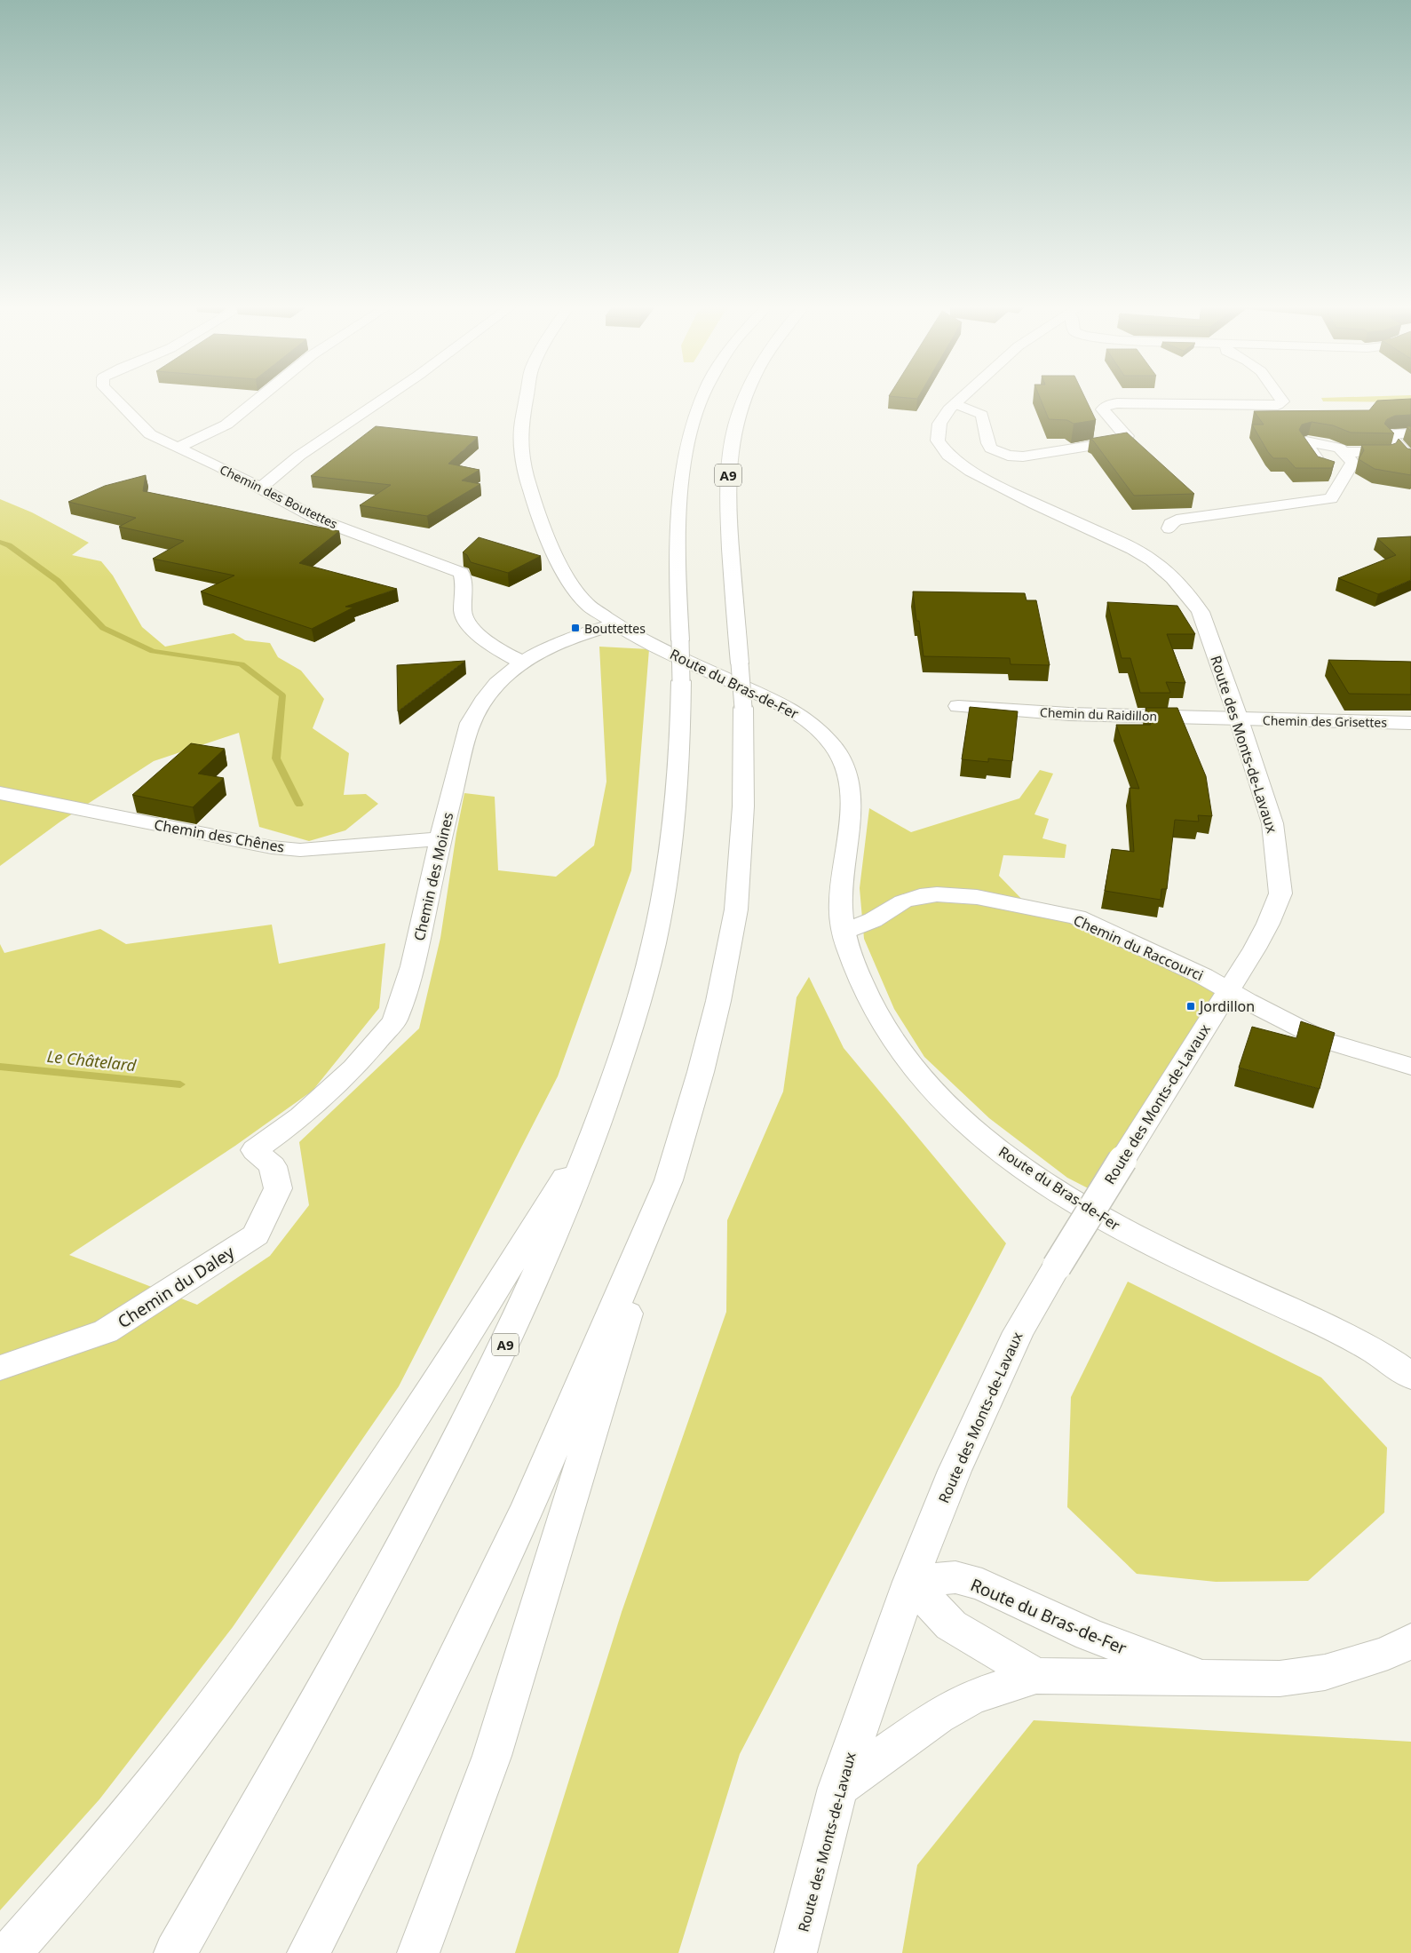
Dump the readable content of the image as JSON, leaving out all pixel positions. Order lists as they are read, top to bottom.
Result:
{
  "streets": {
    "main road": [
      "A9",
      "Chemin des Boutettes",
      "Route du Bras-de-Fer",
      "Chemin du Raidillon",
      "Chemin des Grisettes",
      "Route des Monts-de-Lavaux",
      "Chemin des Chênes",
      "Chemin des Moines",
      "Chemin du Raccourci",
      "Chemin du Daley"
    ]
  },
  "crossings": [
    ["Chemin des Boutettes", "Chemin des Moines"],
    ["Route du Bras-de-Fer", "Route des Monts-de-Lavaux"],
    ["Route du Bras-de-Fer", "Chemin des Moines"],
    ["Route du Bras-de-Fer", "Chemin du Raccourci"],
    ["Chemin du Raidillon", "Chemin des Grisettes"],
    ["Chemin du Raidillon", "Route des Monts-de-Lavaux"],
    ["Chemin des Grisettes", "Route des Monts-de-Lavaux"],
    ["Route des Monts-de-Lavaux", "Chemin du Raccourci"],
    ["Chemin des Chênes", "Chemin des Moines"],
    ["Chemin des Moines", "Chemin du Daley"]
  ],
  "water": ["Le Châtelard"],
  "places": {
    "transit": ["Bouttettes", "Jordillon"]
  }
}
